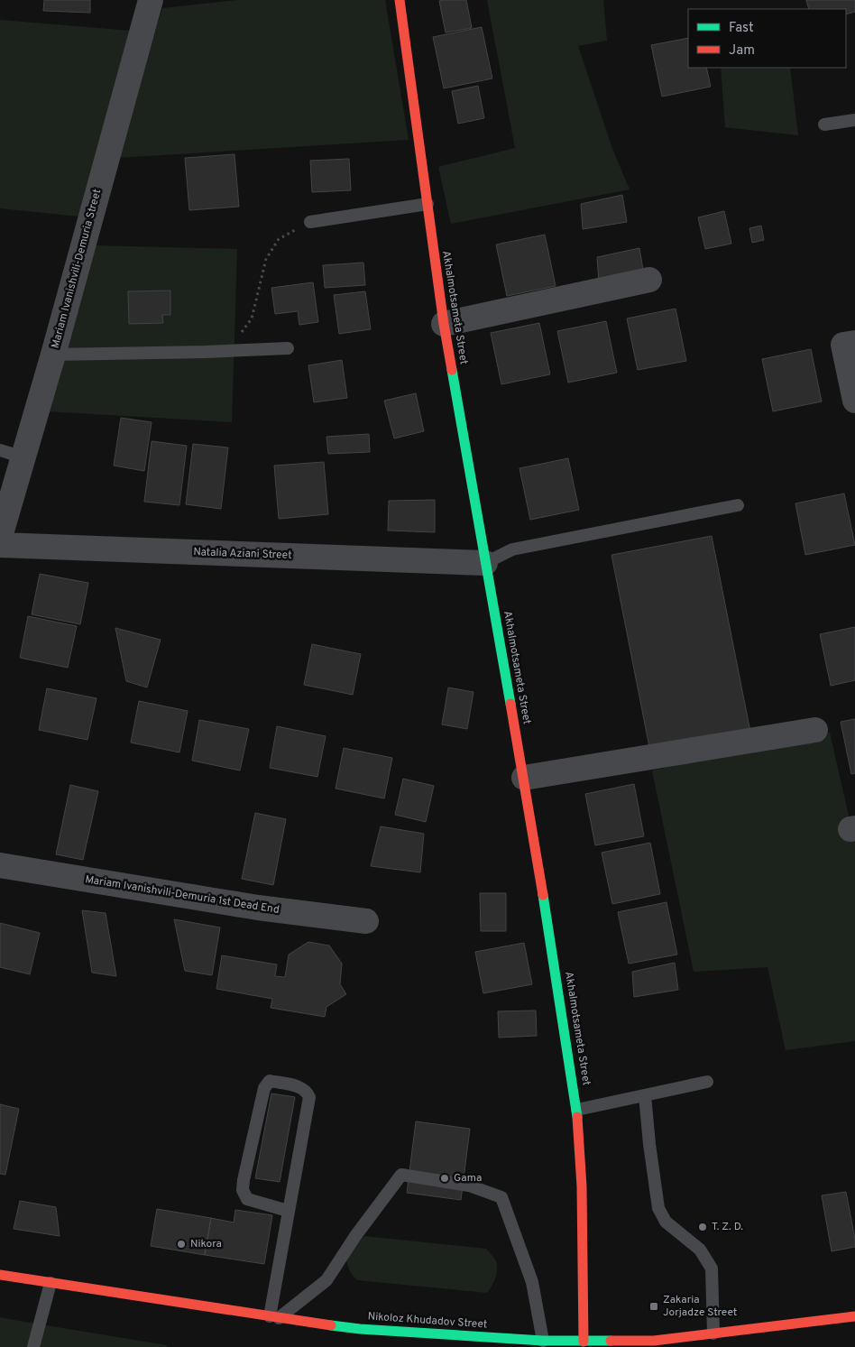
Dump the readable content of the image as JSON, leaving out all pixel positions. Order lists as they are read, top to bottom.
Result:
{
  "streets": {
    "street": [
      "Mariam Ivanishvili-Demuria Street",
      "Akhalmotsameta Street",
      "Natalia Aziani Street",
      "Mariam Ivanishvili-Demuria 1st Dead End",
      "Nikoloz Khudadov Street"
    ]
  },
  "crossings": [
    ["Akhalmotsameta Street", "Natalia Aziani Street"],
    ["Akhalmotsameta Street", "Nikoloz Khudadov Street"]
  ],
  "places": {
    "other": ["Gama", "T. Z. D.", "Nikora"],
    "transit": ["Zakaria Jorjadze Street"]
  },
  "legend": ["Fast", "Jam"]
}
